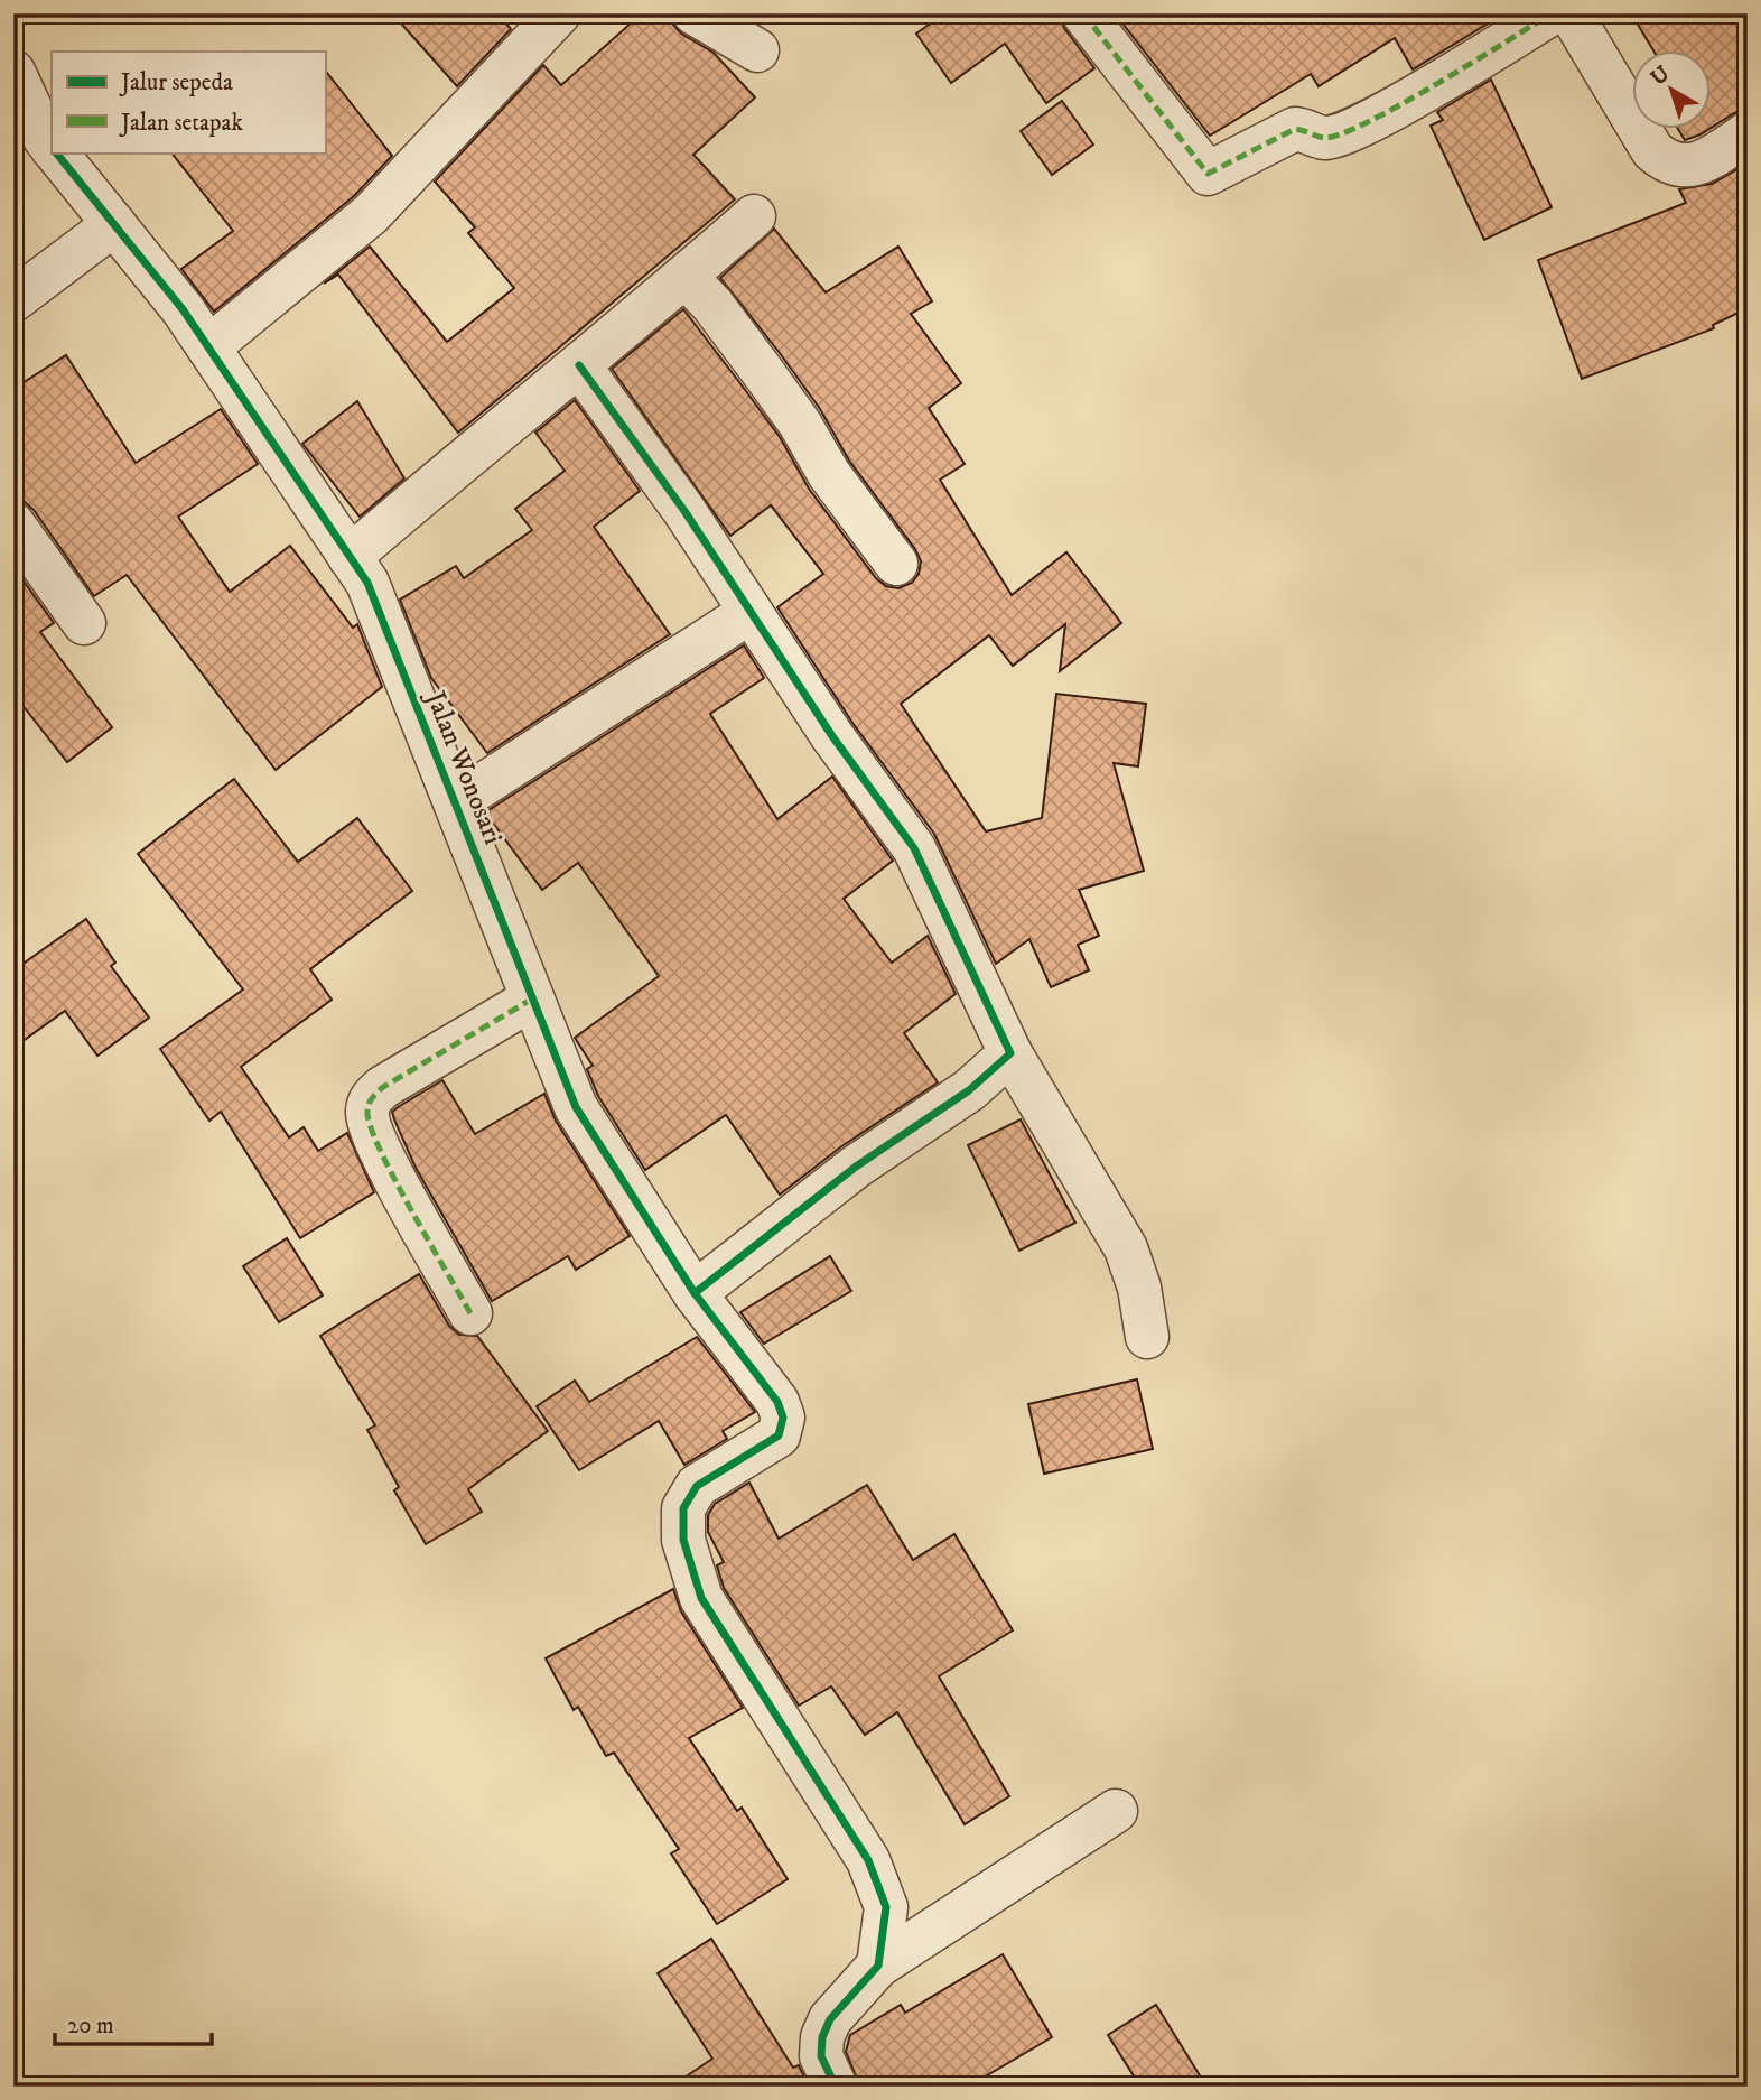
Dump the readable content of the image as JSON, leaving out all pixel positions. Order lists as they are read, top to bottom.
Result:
{
  "streets": {
    "street": ["Jalan Wonosari"]
  },
  "legend": ["Jalur sepeda", "Jalan setapak"],
  "scale_bar": "20 m",
  "north": "top left"
}
